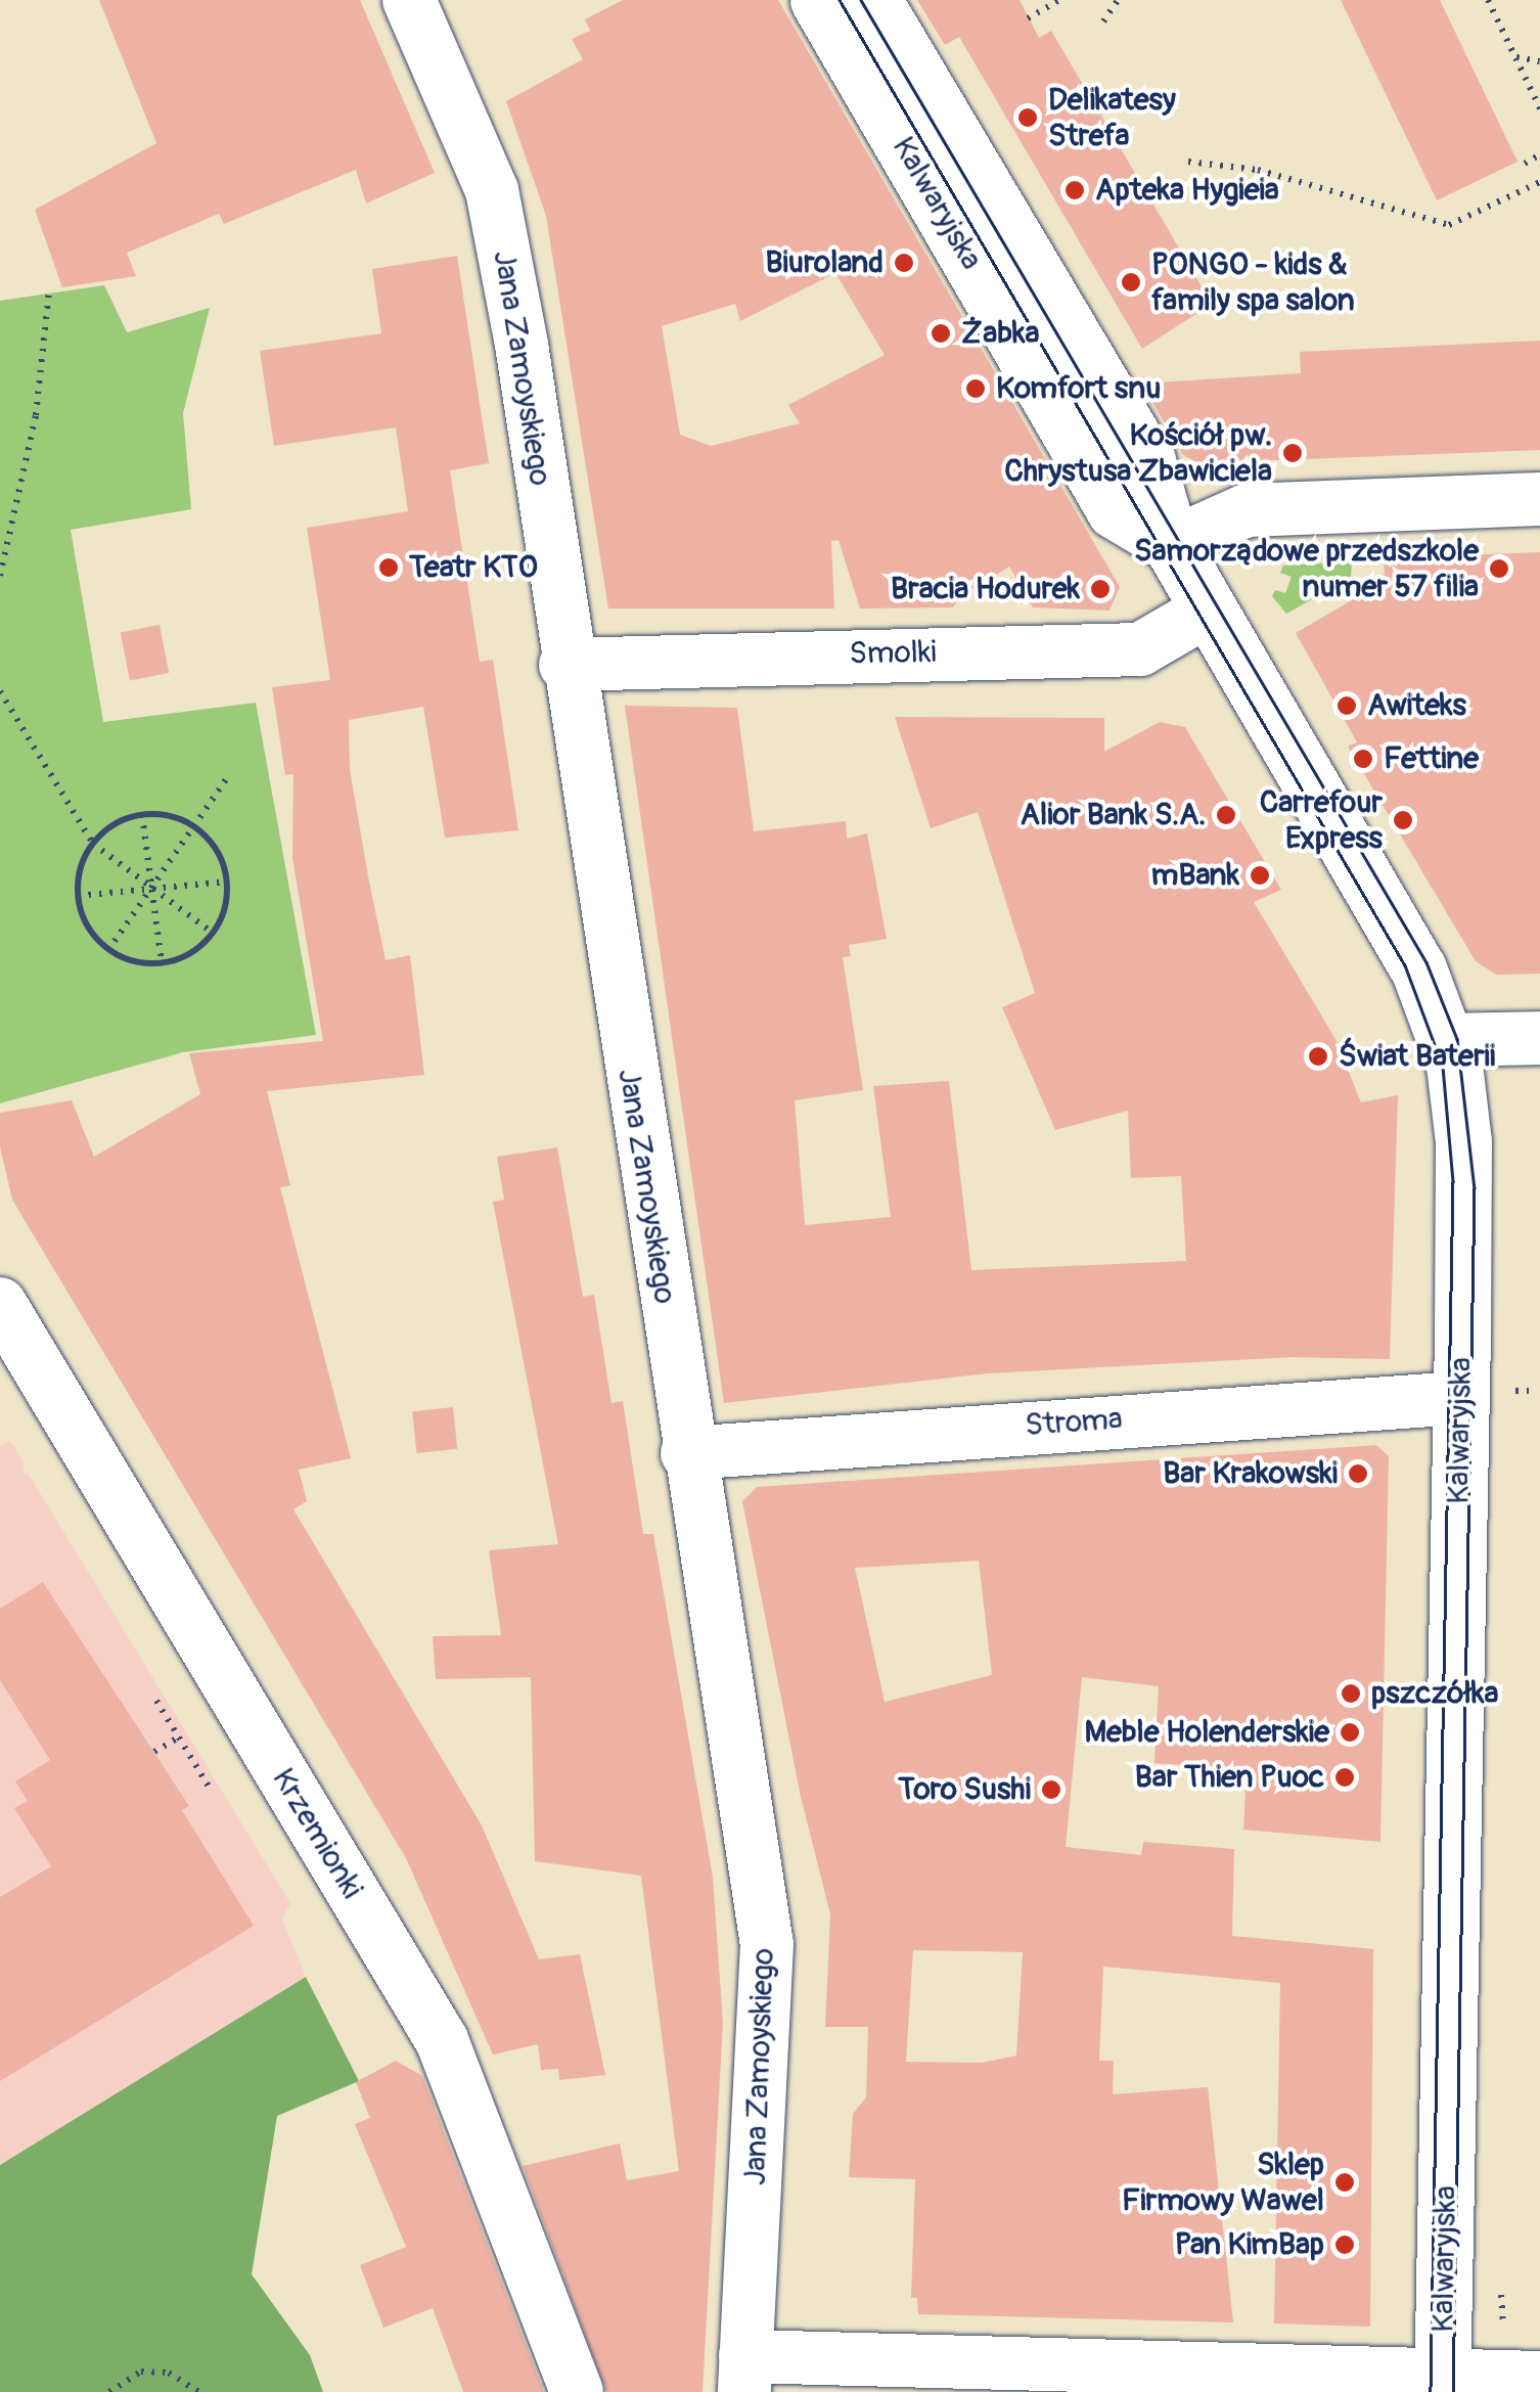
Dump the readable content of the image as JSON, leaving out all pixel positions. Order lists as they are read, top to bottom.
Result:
{
  "streets": {
    "street": [
      "Kalwaryjska",
      "Jana Zamoyskiego",
      "Smolki",
      "Stroma",
      "Krzemionki"
    ]
  },
  "crossings": [
    ["Kalwaryjska", "Smolki"],
    ["Kalwaryjska", "Stroma"],
    ["Jana Zamoyskiego", "Smolki"],
    ["Jana Zamoyskiego", "Stroma"]
  ],
  "places": [
    "Delikatesy Strefa",
    "Apteka Hygieia",
    "Biuroland",
    "PONGO - kids & family spa salon",
    "Żabka",
    "Komfort snu",
    "Kościół pw. Chrystusa Zbawiciela",
    "Teatr KTO",
    "Samorządowe przedszkole numer 57 filia",
    "Bracia Hodurek",
    "Awiteks",
    "Fettine",
    "Alior Bank S.A.",
    "Carrefour Express",
    "mBank",
    "Świat Baterii",
    "Bar Krakowski",
    "pszczółka",
    "Meble Holenderskie",
    "Bar Thien Puoc",
    "Toro Sushi",
    "Sklep Firmowy Wawel",
    "Pan KimBap"
  ]
}
